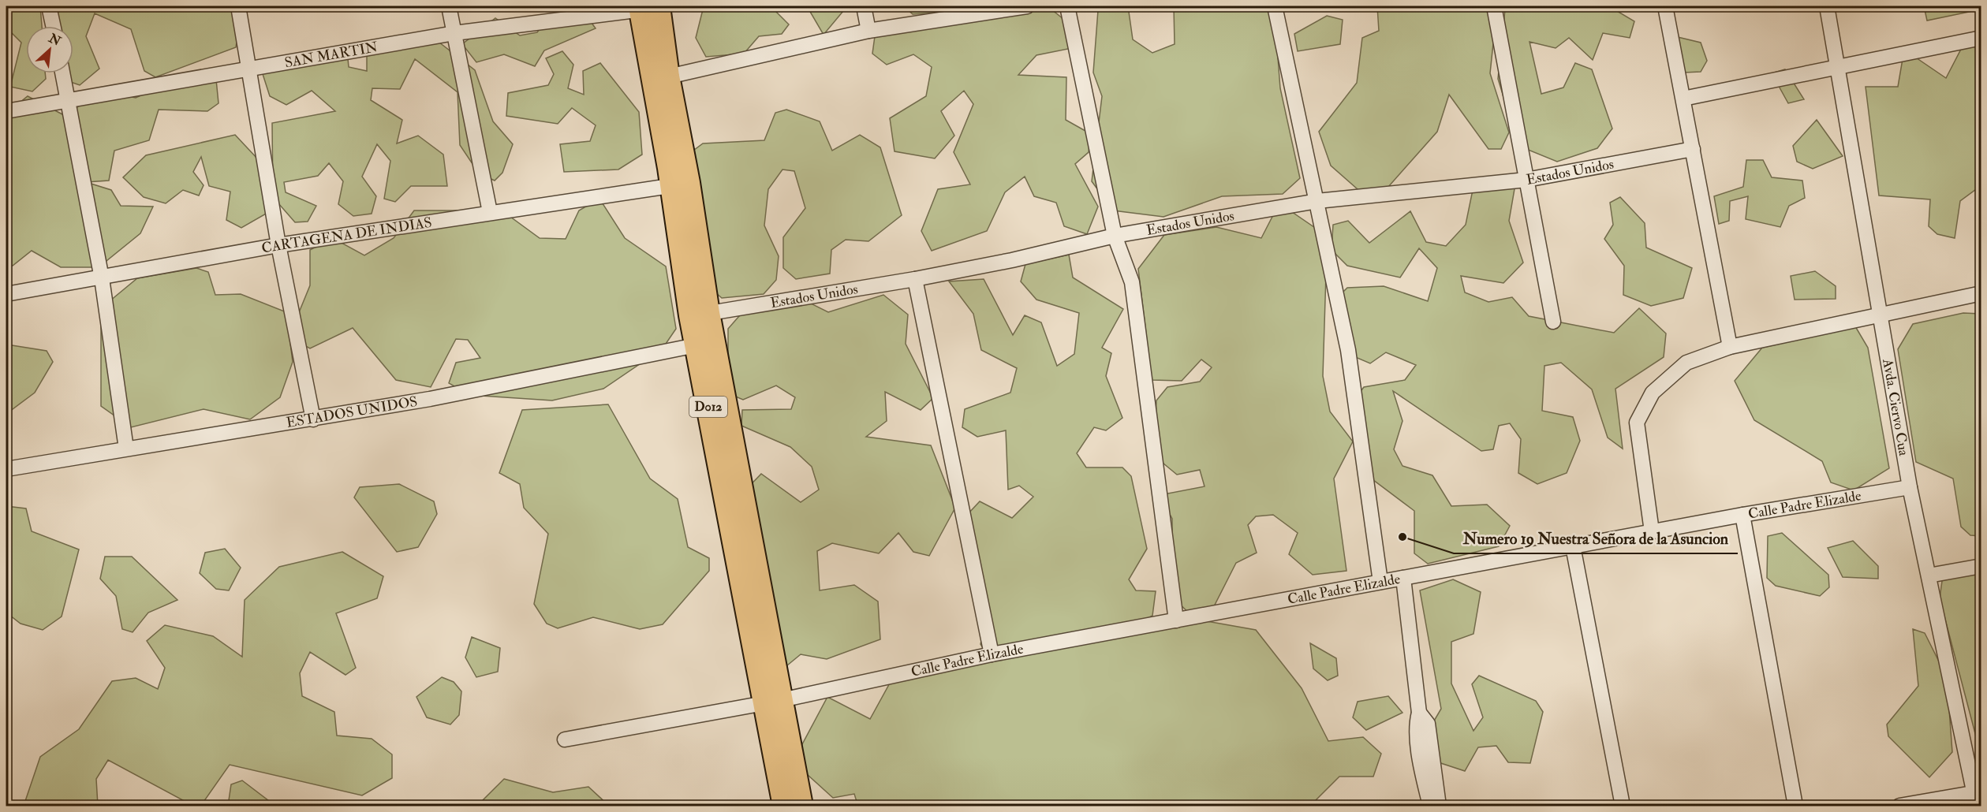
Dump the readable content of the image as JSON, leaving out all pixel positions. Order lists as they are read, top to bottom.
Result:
{
  "streets": {
    "main road": ["D012"],
    "street": [
      "SAN MARTIN",
      "Estados Unidos",
      "CARTAGENA DE INDIAS",
      "Avda. Ciervo Cua",
      "ESTADOS UNIDOS",
      "Calle Padre Elizalde"
    ]
  },
  "crossings": [
    ["SAN MARTIN", "D012"],
    ["Estados Unidos", "D012"],
    ["CARTAGENA DE INDIAS", "D012"],
    ["D012", "ESTADOS UNIDOS"],
    ["D012", "Calle Padre Elizalde"],
    ["Avda. Ciervo Cua", "Calle Padre Elizalde"]
  ],
  "places": ["Numero 19 Nuestra Señora de la Asuncion"],
  "north": "top right"
}
